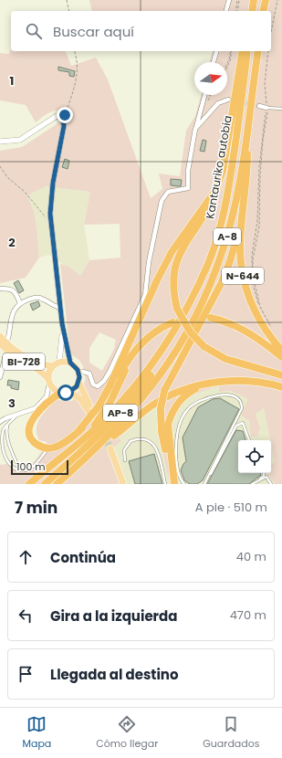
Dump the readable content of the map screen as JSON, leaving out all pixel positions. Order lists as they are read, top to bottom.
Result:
{
  "streets": {
    "highway": [
      "Kantauriko autobia",
      "A-8",
      "N-644",
      "AP-8"
    ],
    "main road": ["BI-728"]
  },
  "crossings": [
    ["Kantauriko autobia", "AP-8"]
  ],
  "scale_bar": "100 m",
  "north": "right",
  "page": {
    "search": "Buscar aquí",
    "scale": "100 m",
    "heading": ["7 min", "A pie · 510 m"],
    "list": [
      ["Continúa", "40 m"],
      ["Gira a la izquierda", "470 m"],
      "Llegada al destino"
    ],
    "nav": ["Mapa", "Cómo llegar", "Guardados"]
  },
  "grid": {
    "rows": ["1", "2", "3"]
  }
}
